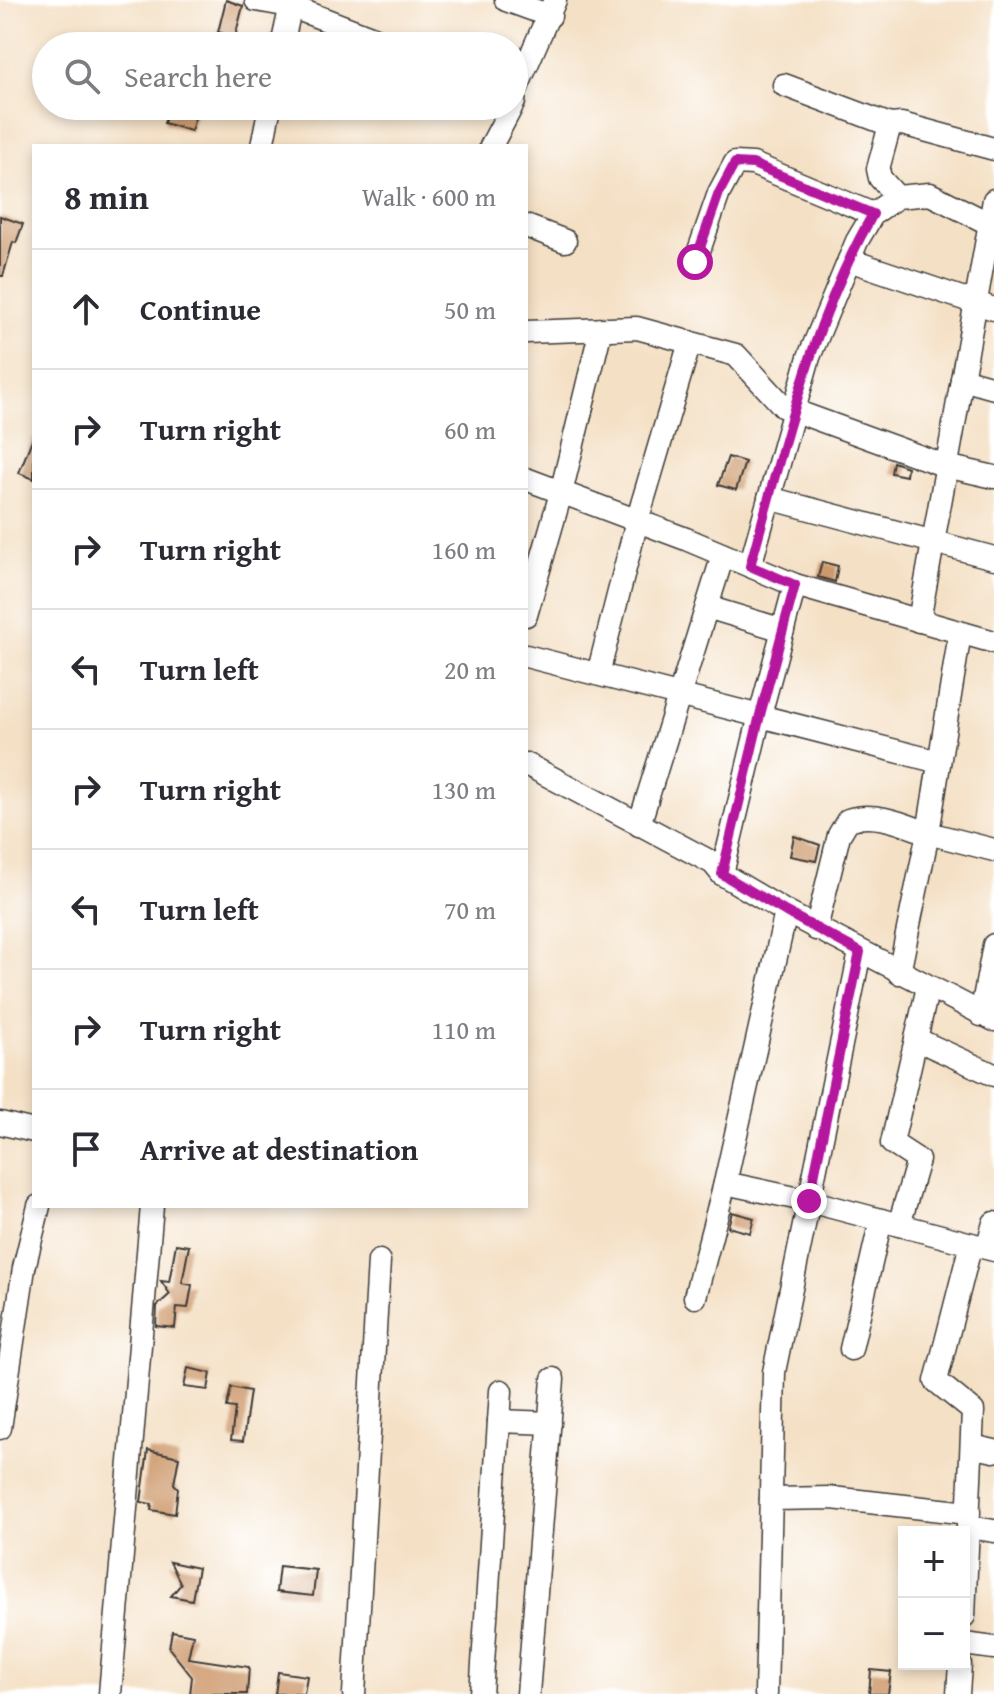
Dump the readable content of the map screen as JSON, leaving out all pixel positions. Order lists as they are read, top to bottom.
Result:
{
  "page": {
    "search": "Search here",
    "heading": ["8 min", "Walk · 600 m"],
    "list": [
      ["Continue", "50 m"],
      ["Turn right", "60 m"],
      ["Turn right", "160 m"],
      ["Turn left", "20 m"],
      ["Turn right", "130 m"],
      ["Turn left", "70 m"],
      ["Turn right", "110 m"],
      "Arrive at destination"
    ],
    "map_buttons": ["+", "−"]
  }
}
